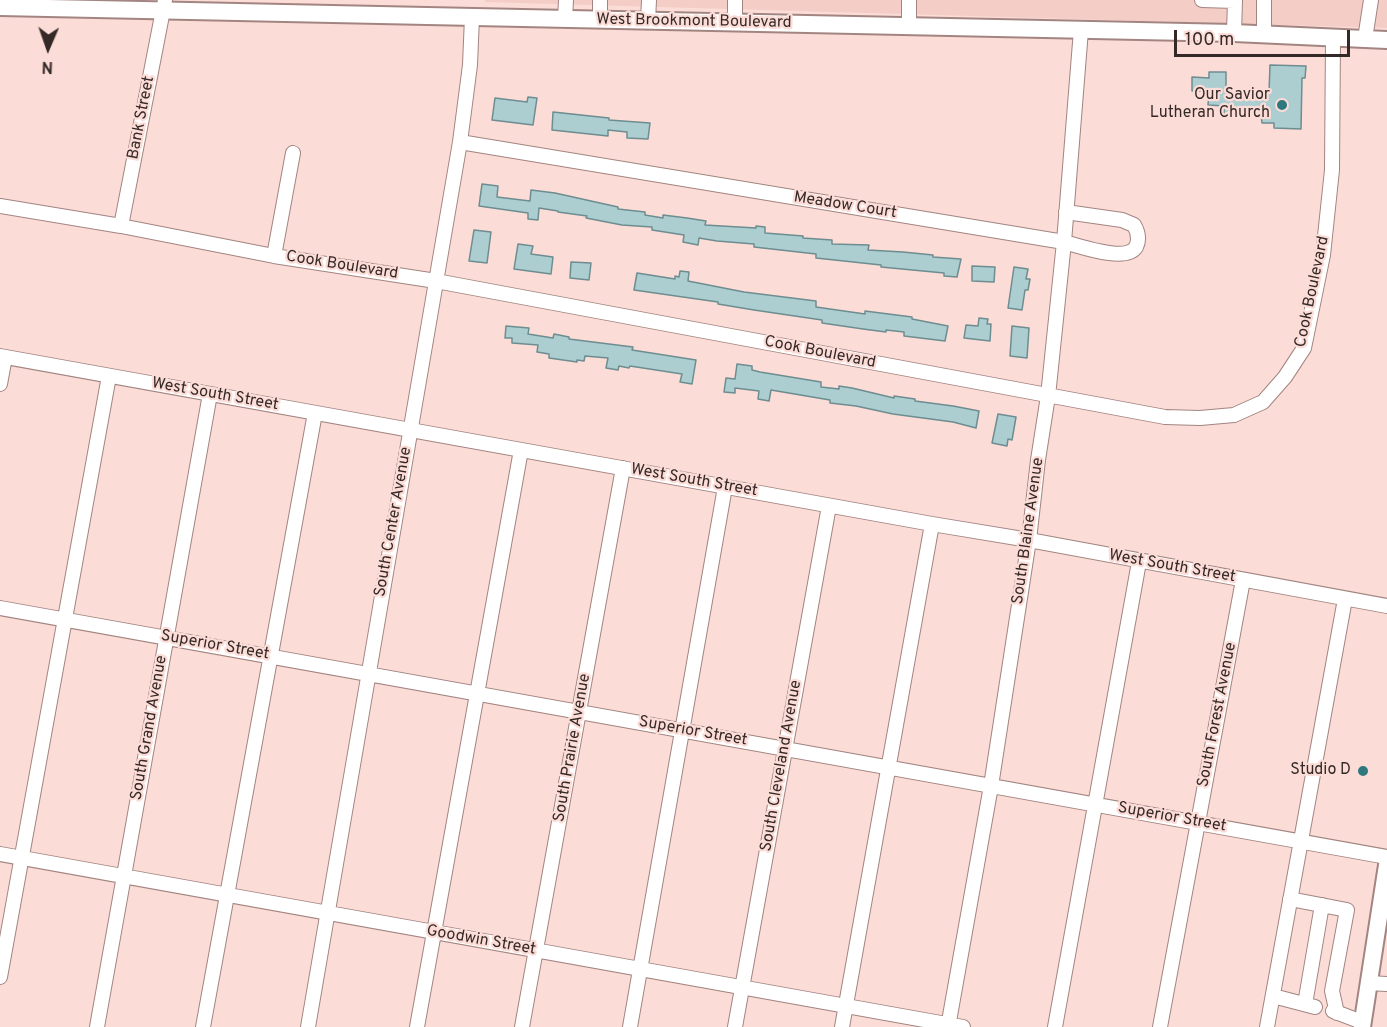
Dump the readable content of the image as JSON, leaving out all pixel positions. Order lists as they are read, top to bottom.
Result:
{
  "streets": {
    "main road": ["West Brookmont Boulevard"],
    "street": [
      "Bank Street",
      "Meadow Court",
      "Cook Boulevard",
      "West South Street",
      "South Center Avenue",
      "South Blaine Avenue",
      "Superior Street",
      "South Forest Avenue",
      "South Grand Avenue",
      "South Prairie Avenue",
      "South Cleveland Avenue",
      "Goodwin Street"
    ]
  },
  "crossings": [
    ["West Brookmont Boulevard", "Bank Street"],
    ["West Brookmont Boulevard", "Cook Boulevard"],
    ["West Brookmont Boulevard", "South Center Avenue"],
    ["West Brookmont Boulevard", "South Blaine Avenue"],
    ["Bank Street", "Cook Boulevard"],
    ["Meadow Court", "South Center Avenue"],
    ["Meadow Court", "South Blaine Avenue"],
    ["Cook Boulevard", "South Center Avenue"],
    ["Cook Boulevard", "South Blaine Avenue"],
    ["West South Street", "South Center Avenue"],
    ["West South Street", "South Blaine Avenue"],
    ["West South Street", "South Forest Avenue"],
    ["West South Street", "South Grand Avenue"],
    ["West South Street", "South Prairie Avenue"],
    ["West South Street", "South Cleveland Avenue"],
    ["South Center Avenue", "Superior Street"],
    ["South Center Avenue", "Goodwin Street"],
    ["South Blaine Avenue", "Superior Street"],
    ["South Blaine Avenue", "Goodwin Street"],
    ["Superior Street", "South Forest Avenue"],
    ["Superior Street", "South Grand Avenue"],
    ["Superior Street", "South Prairie Avenue"],
    ["Superior Street", "South Cleveland Avenue"],
    ["South Grand Avenue", "Goodwin Street"],
    ["South Prairie Avenue", "Goodwin Street"],
    ["South Cleveland Avenue", "Goodwin Street"]
  ],
  "places": ["Our Savior Lutheran Church", "Studio D"],
  "scale_bar": "100 m",
  "north": "bottom"
}
